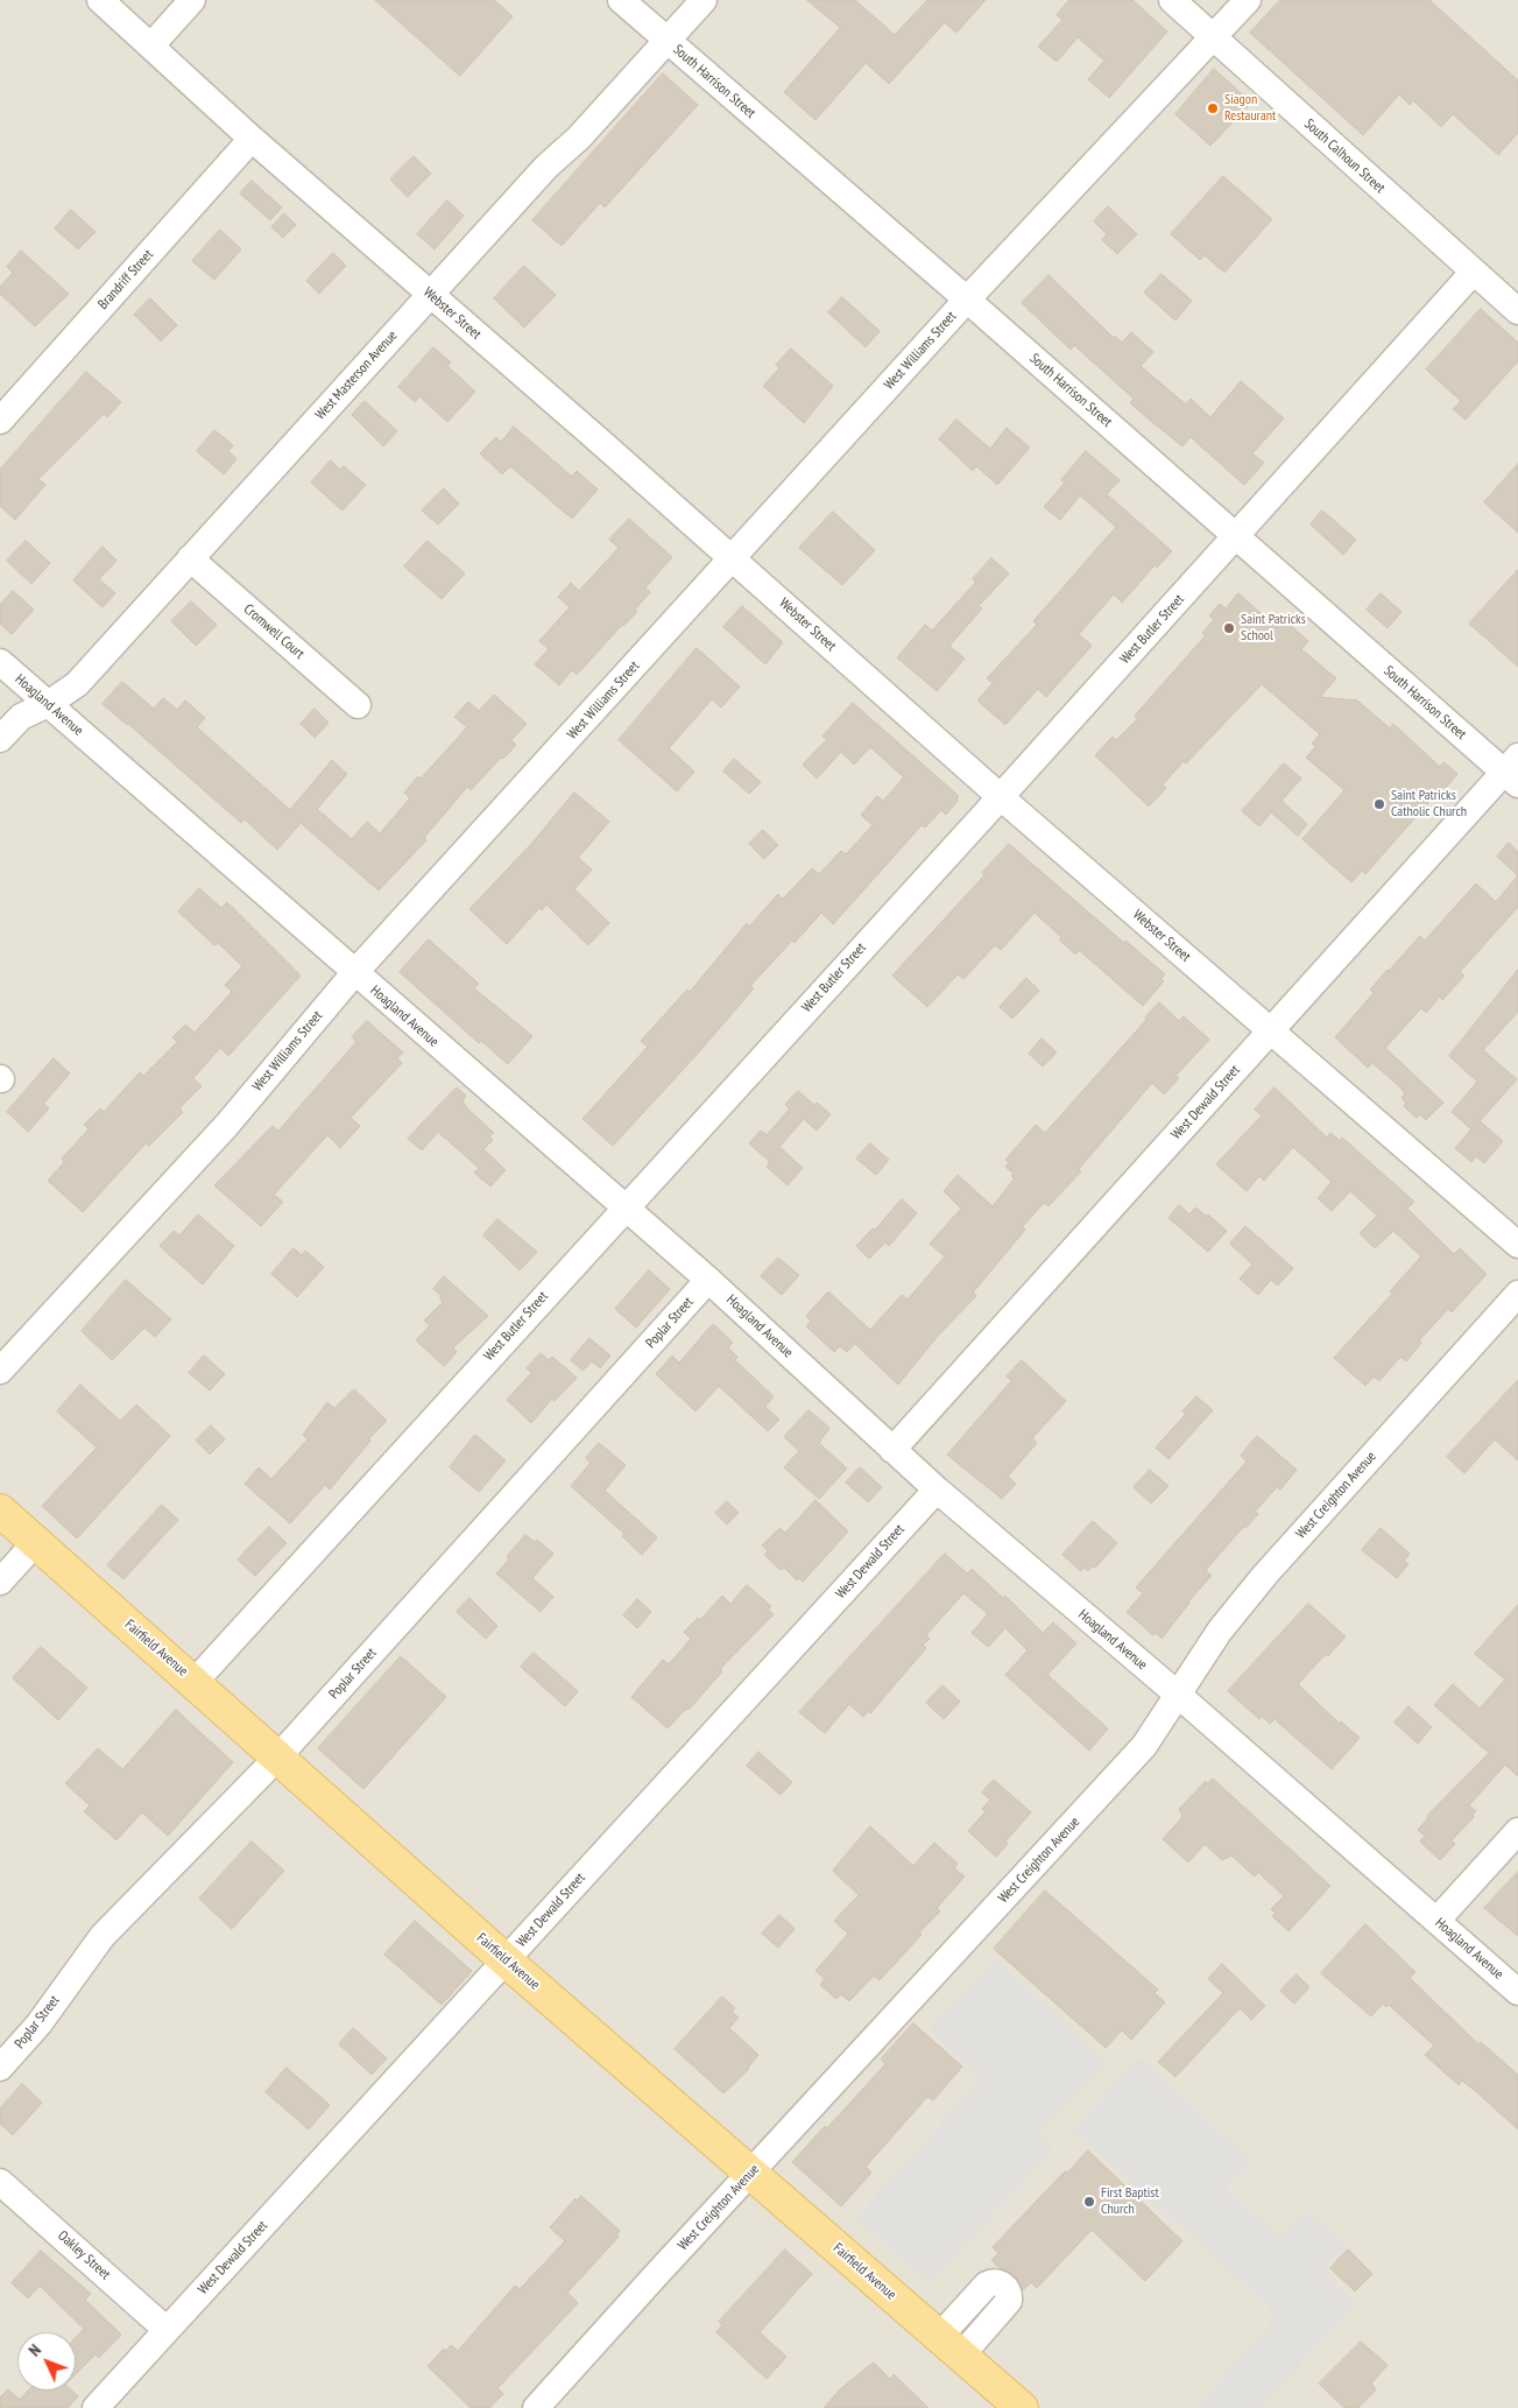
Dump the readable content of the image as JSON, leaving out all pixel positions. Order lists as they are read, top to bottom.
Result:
{
  "streets": {
    "main road": ["Fairfield Avenue"],
    "street": [
      "South Harrison Street",
      "South Calhoun Street",
      "Brandriff Street",
      "Webster Street",
      "West Williams Street",
      "West Masterson Avenue",
      "West Butler Street",
      "Cromwell Court",
      "Hoagland Avenue",
      "West Dewald Street",
      "Poplar Street",
      "West Creighton Avenue",
      "Oakley Street"
    ]
  },
  "crossings": [
    ["South Harrison Street", "West Williams Street"],
    ["South Harrison Street", "West Masterson Avenue"],
    ["South Harrison Street", "West Butler Street"],
    ["South Harrison Street", "West Dewald Street"],
    ["South Calhoun Street", "West Williams Street"],
    ["South Calhoun Street", "West Butler Street"],
    ["Brandriff Street", "Webster Street"],
    ["Webster Street", "West Williams Street"],
    ["Webster Street", "West Masterson Avenue"],
    ["Webster Street", "West Butler Street"],
    ["Webster Street", "West Dewald Street"],
    ["West Williams Street", "Hoagland Avenue"],
    ["West Masterson Avenue", "Cromwell Court"],
    ["West Masterson Avenue", "Hoagland Avenue"],
    ["West Butler Street", "Hoagland Avenue"],
    ["West Butler Street", "Fairfield Avenue"],
    ["Hoagland Avenue", "West Dewald Street"],
    ["Hoagland Avenue", "Poplar Street"],
    ["Hoagland Avenue", "West Creighton Avenue"],
    ["West Dewald Street", "Fairfield Avenue"],
    ["West Dewald Street", "Oakley Street"],
    ["Poplar Street", "Fairfield Avenue"],
    ["West Creighton Avenue", "Fairfield Avenue"]
  ],
  "places": [
    "Siagon Restaurant",
    "Saint Patricks School",
    "Saint Patricks Catholic Church",
    "First Baptist Church"
  ],
  "north": "top left"
}
